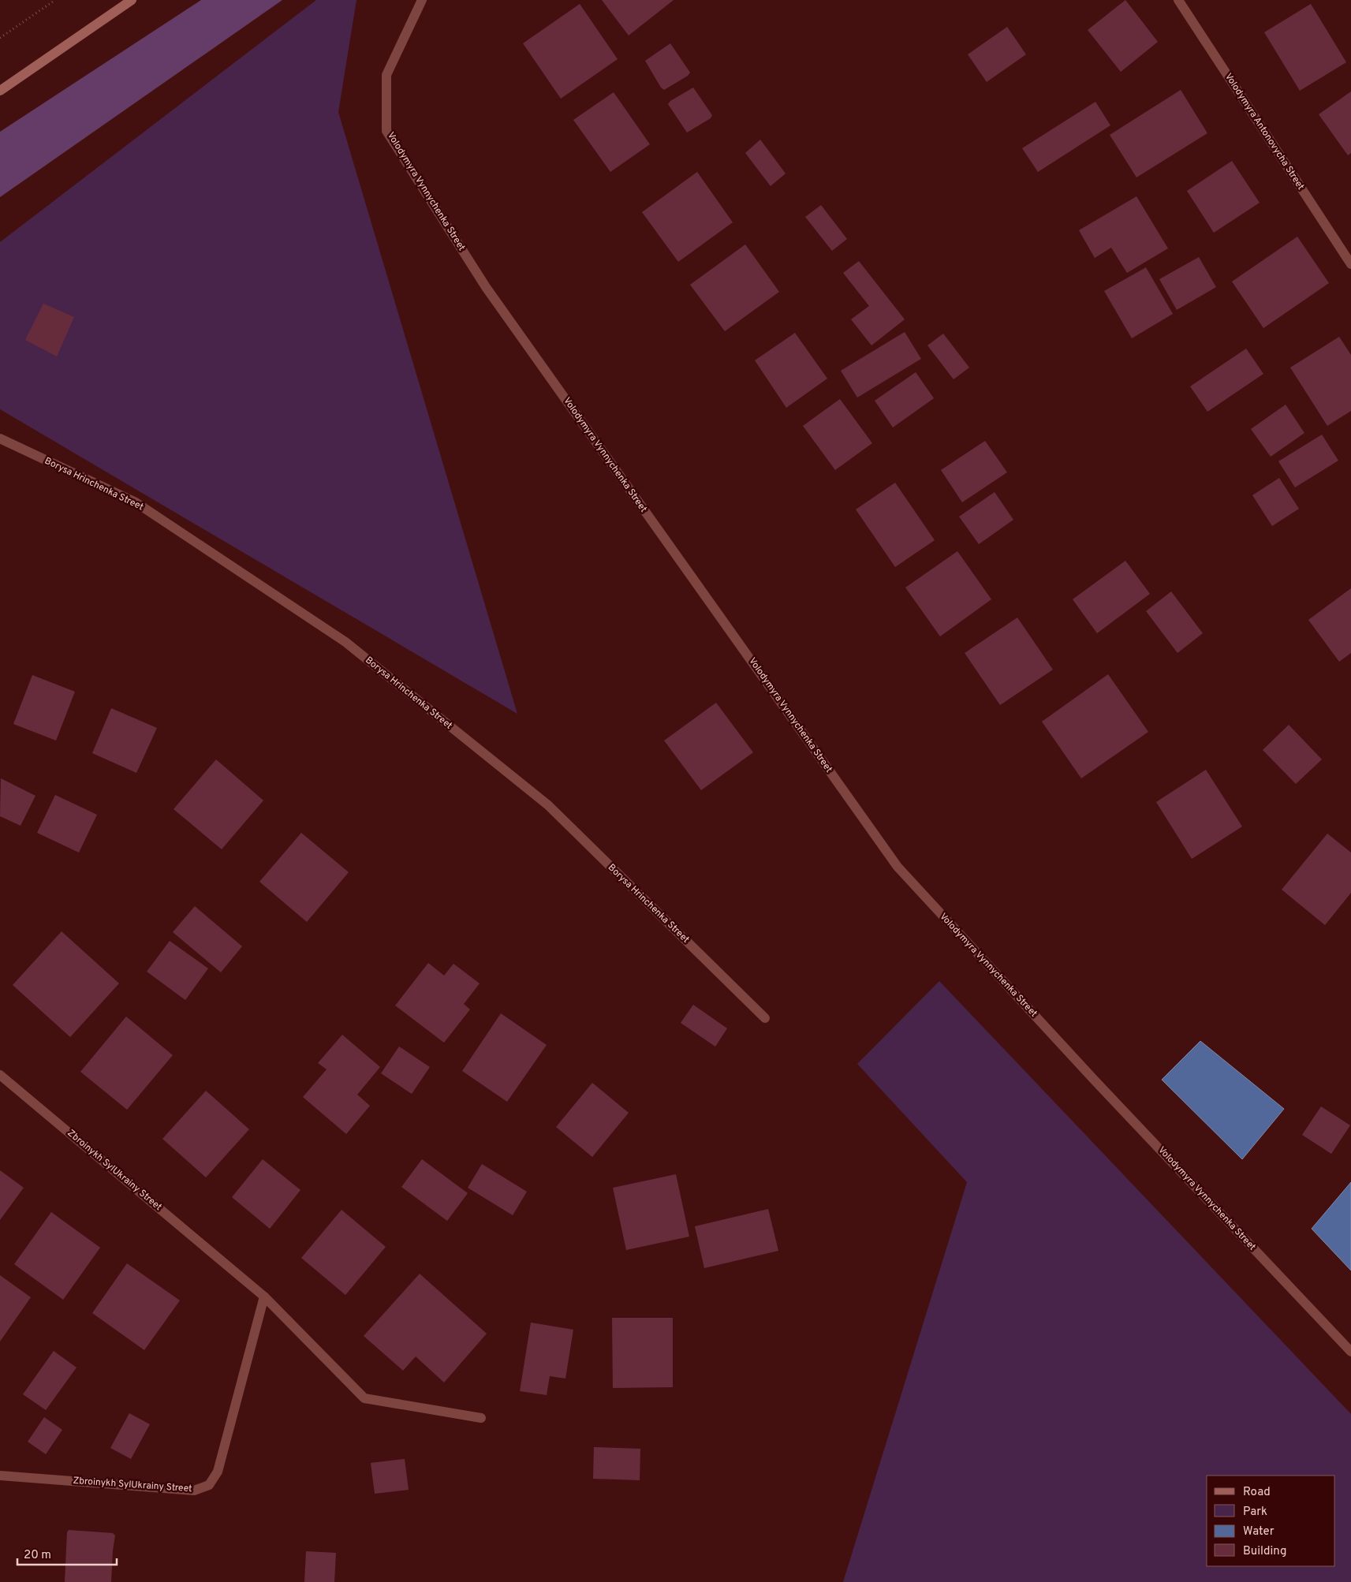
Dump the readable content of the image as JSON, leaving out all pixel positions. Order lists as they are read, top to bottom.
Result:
{
  "streets": {
    "street": [
      "Volodymyra Antonovycha Street",
      "Volodymyra Vynnychenka Street",
      "Borysa Hrinchenka Street",
      "Zbroinykh SylUkrainy Street"
    ]
  },
  "legend": [
    "Road",
    "Park",
    "Water",
    "Building"
  ],
  "scale_bar": "20 m"
}
